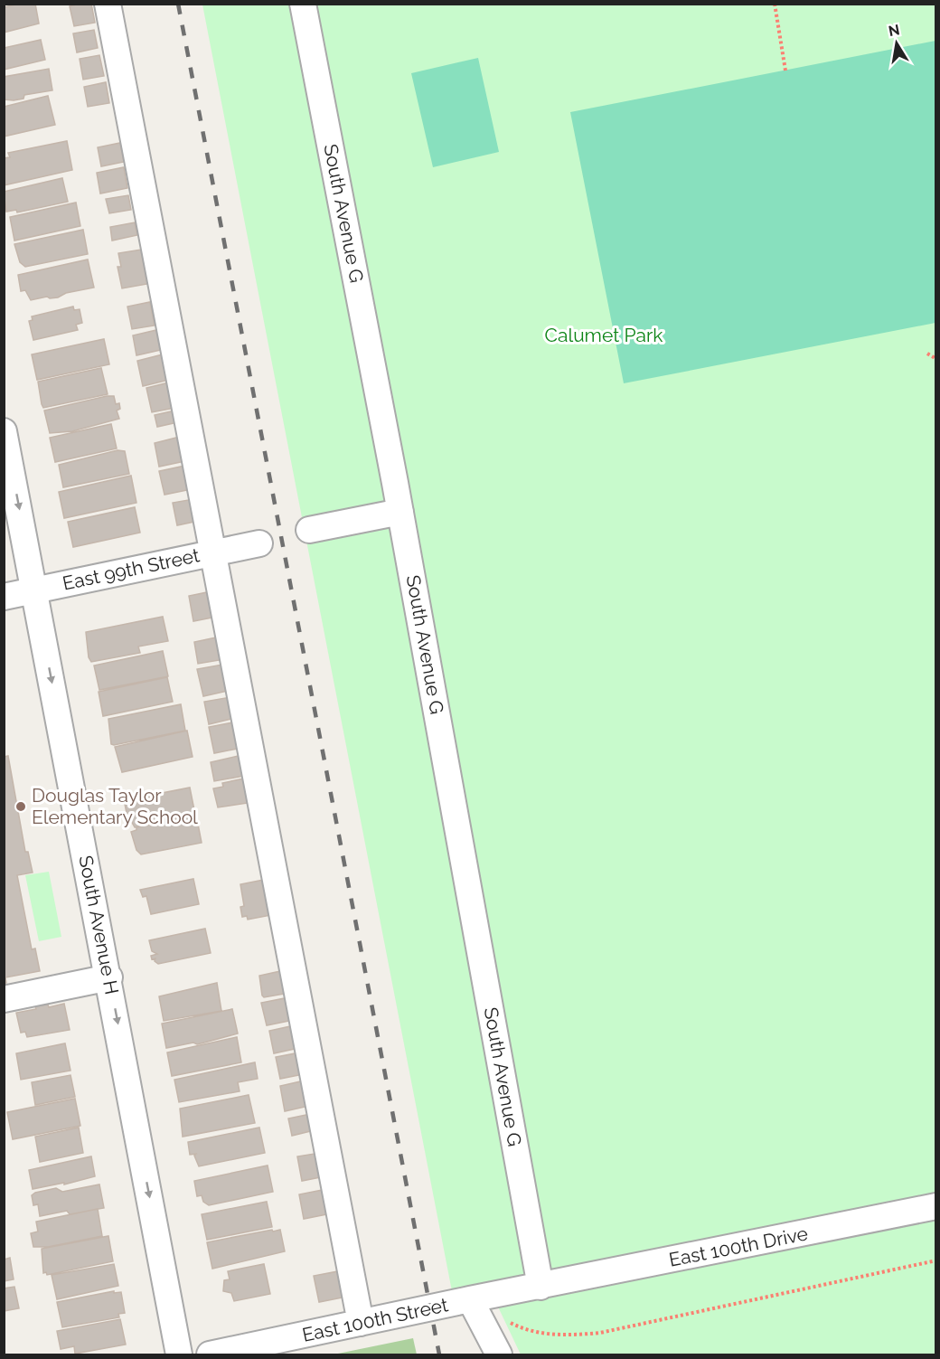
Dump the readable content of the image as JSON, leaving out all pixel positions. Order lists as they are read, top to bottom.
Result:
{
  "streets": {
    "street": [
      "South Avenue G",
      "East 99th Street",
      "South Avenue H",
      "East 100th Drive",
      "East 100th Street"
    ]
  },
  "crossings": [
    ["South Avenue G", "East 100th Drive"],
    ["South Avenue G", "East 100th Street"],
    ["East 99th Street", "South Avenue H"],
    ["East 100th Drive", "East 100th Street"]
  ],
  "parks": ["Calumet Park"],
  "places": ["Douglas Taylor Elementary School"],
  "north": "top"
}
